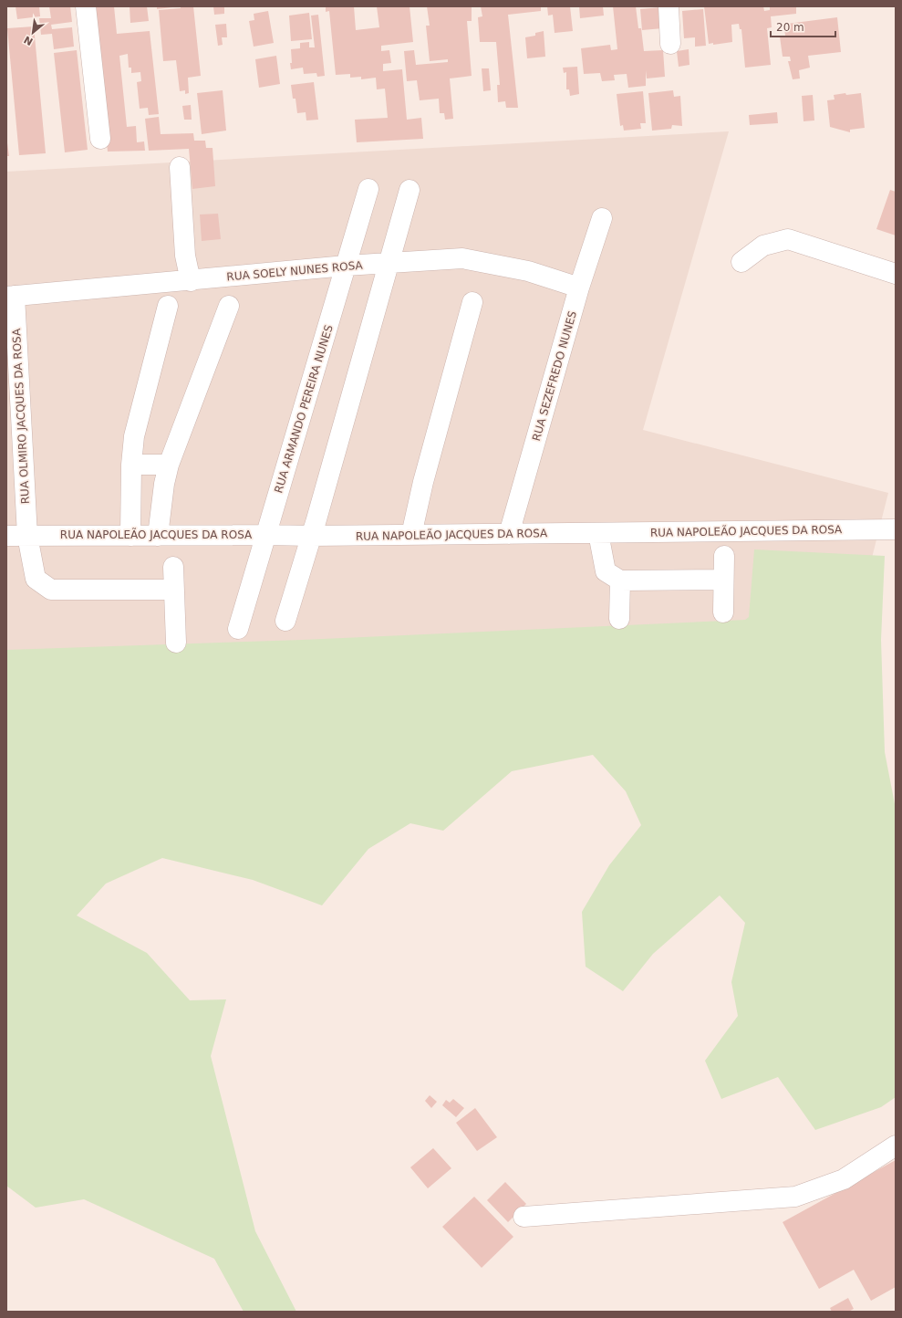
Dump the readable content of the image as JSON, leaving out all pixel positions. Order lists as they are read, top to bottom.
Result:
{
  "streets": {
    "street": [
      "RUA SOELY NUNES ROSA",
      "RUA SEZEFREDO NUNES",
      "RUA ARMANDO PEREIRA NUNES",
      "RUA OLMIRO JACQUES DA ROSA",
      "RUA NAPOLEÃO JACQUES DA ROSA"
    ]
  },
  "crossings": [
    ["RUA SOELY NUNES ROSA", "RUA SEZEFREDO NUNES"],
    ["RUA SOELY NUNES ROSA", "RUA ARMANDO PEREIRA NUNES"],
    ["RUA SOELY NUNES ROSA", "RUA OLMIRO JACQUES DA ROSA"],
    ["RUA SEZEFREDO NUNES", "RUA NAPOLEÃO JACQUES DA ROSA"],
    ["RUA ARMANDO PEREIRA NUNES", "RUA NAPOLEÃO JACQUES DA ROSA"],
    ["RUA OLMIRO JACQUES DA ROSA", "RUA NAPOLEÃO JACQUES DA ROSA"]
  ],
  "scale_bar": "20 m",
  "north": "bottom left"
}
